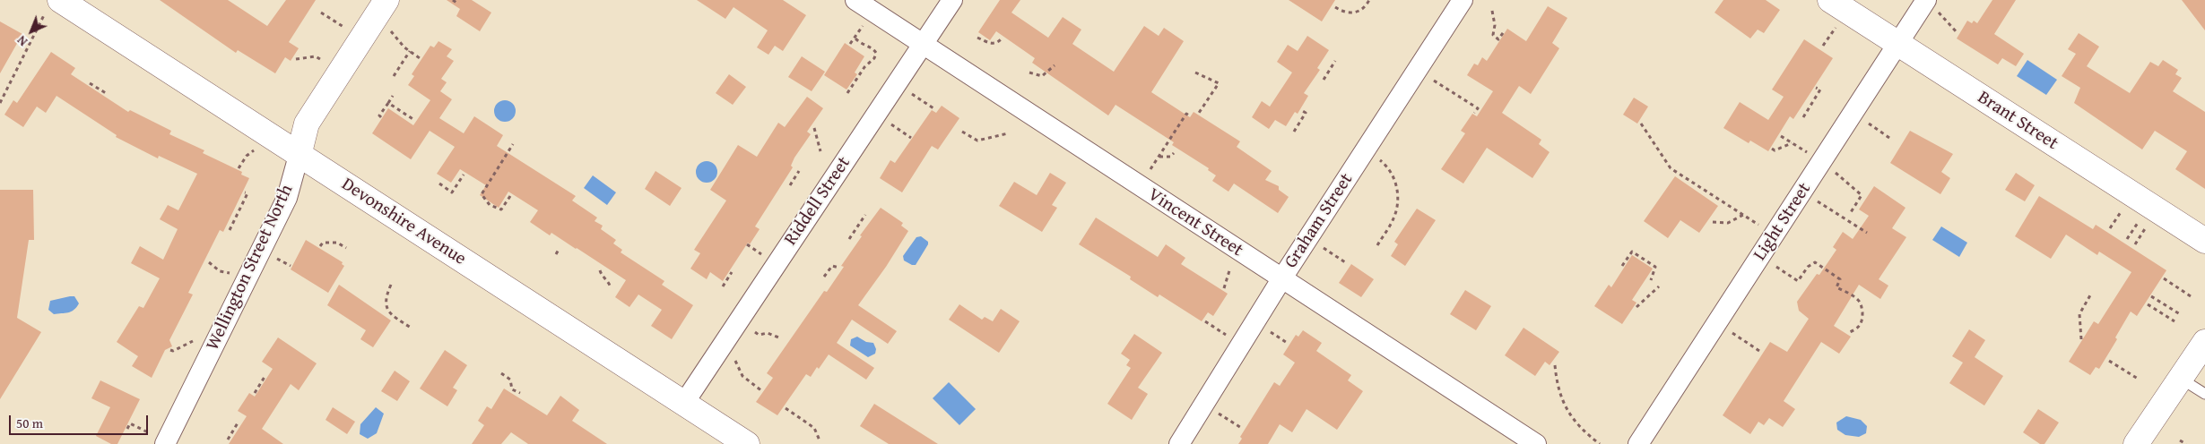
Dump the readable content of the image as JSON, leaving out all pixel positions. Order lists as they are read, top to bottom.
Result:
{
  "streets": {
    "main road": ["Brant Street", "Devonshire Avenue", "Wellington Street North"],
    "street": [
      "Riddell Street",
      "Graham Street",
      "Light Street",
      "Vincent Street"
    ]
  },
  "crossings": [
    ["Brant Street", "Light Street"],
    ["Riddell Street", "Devonshire Avenue"],
    ["Riddell Street", "Vincent Street"],
    ["Graham Street", "Vincent Street"],
    ["Devonshire Avenue", "Wellington Street North"]
  ],
  "scale_bar": "50 m",
  "north": "bottom left"
}
